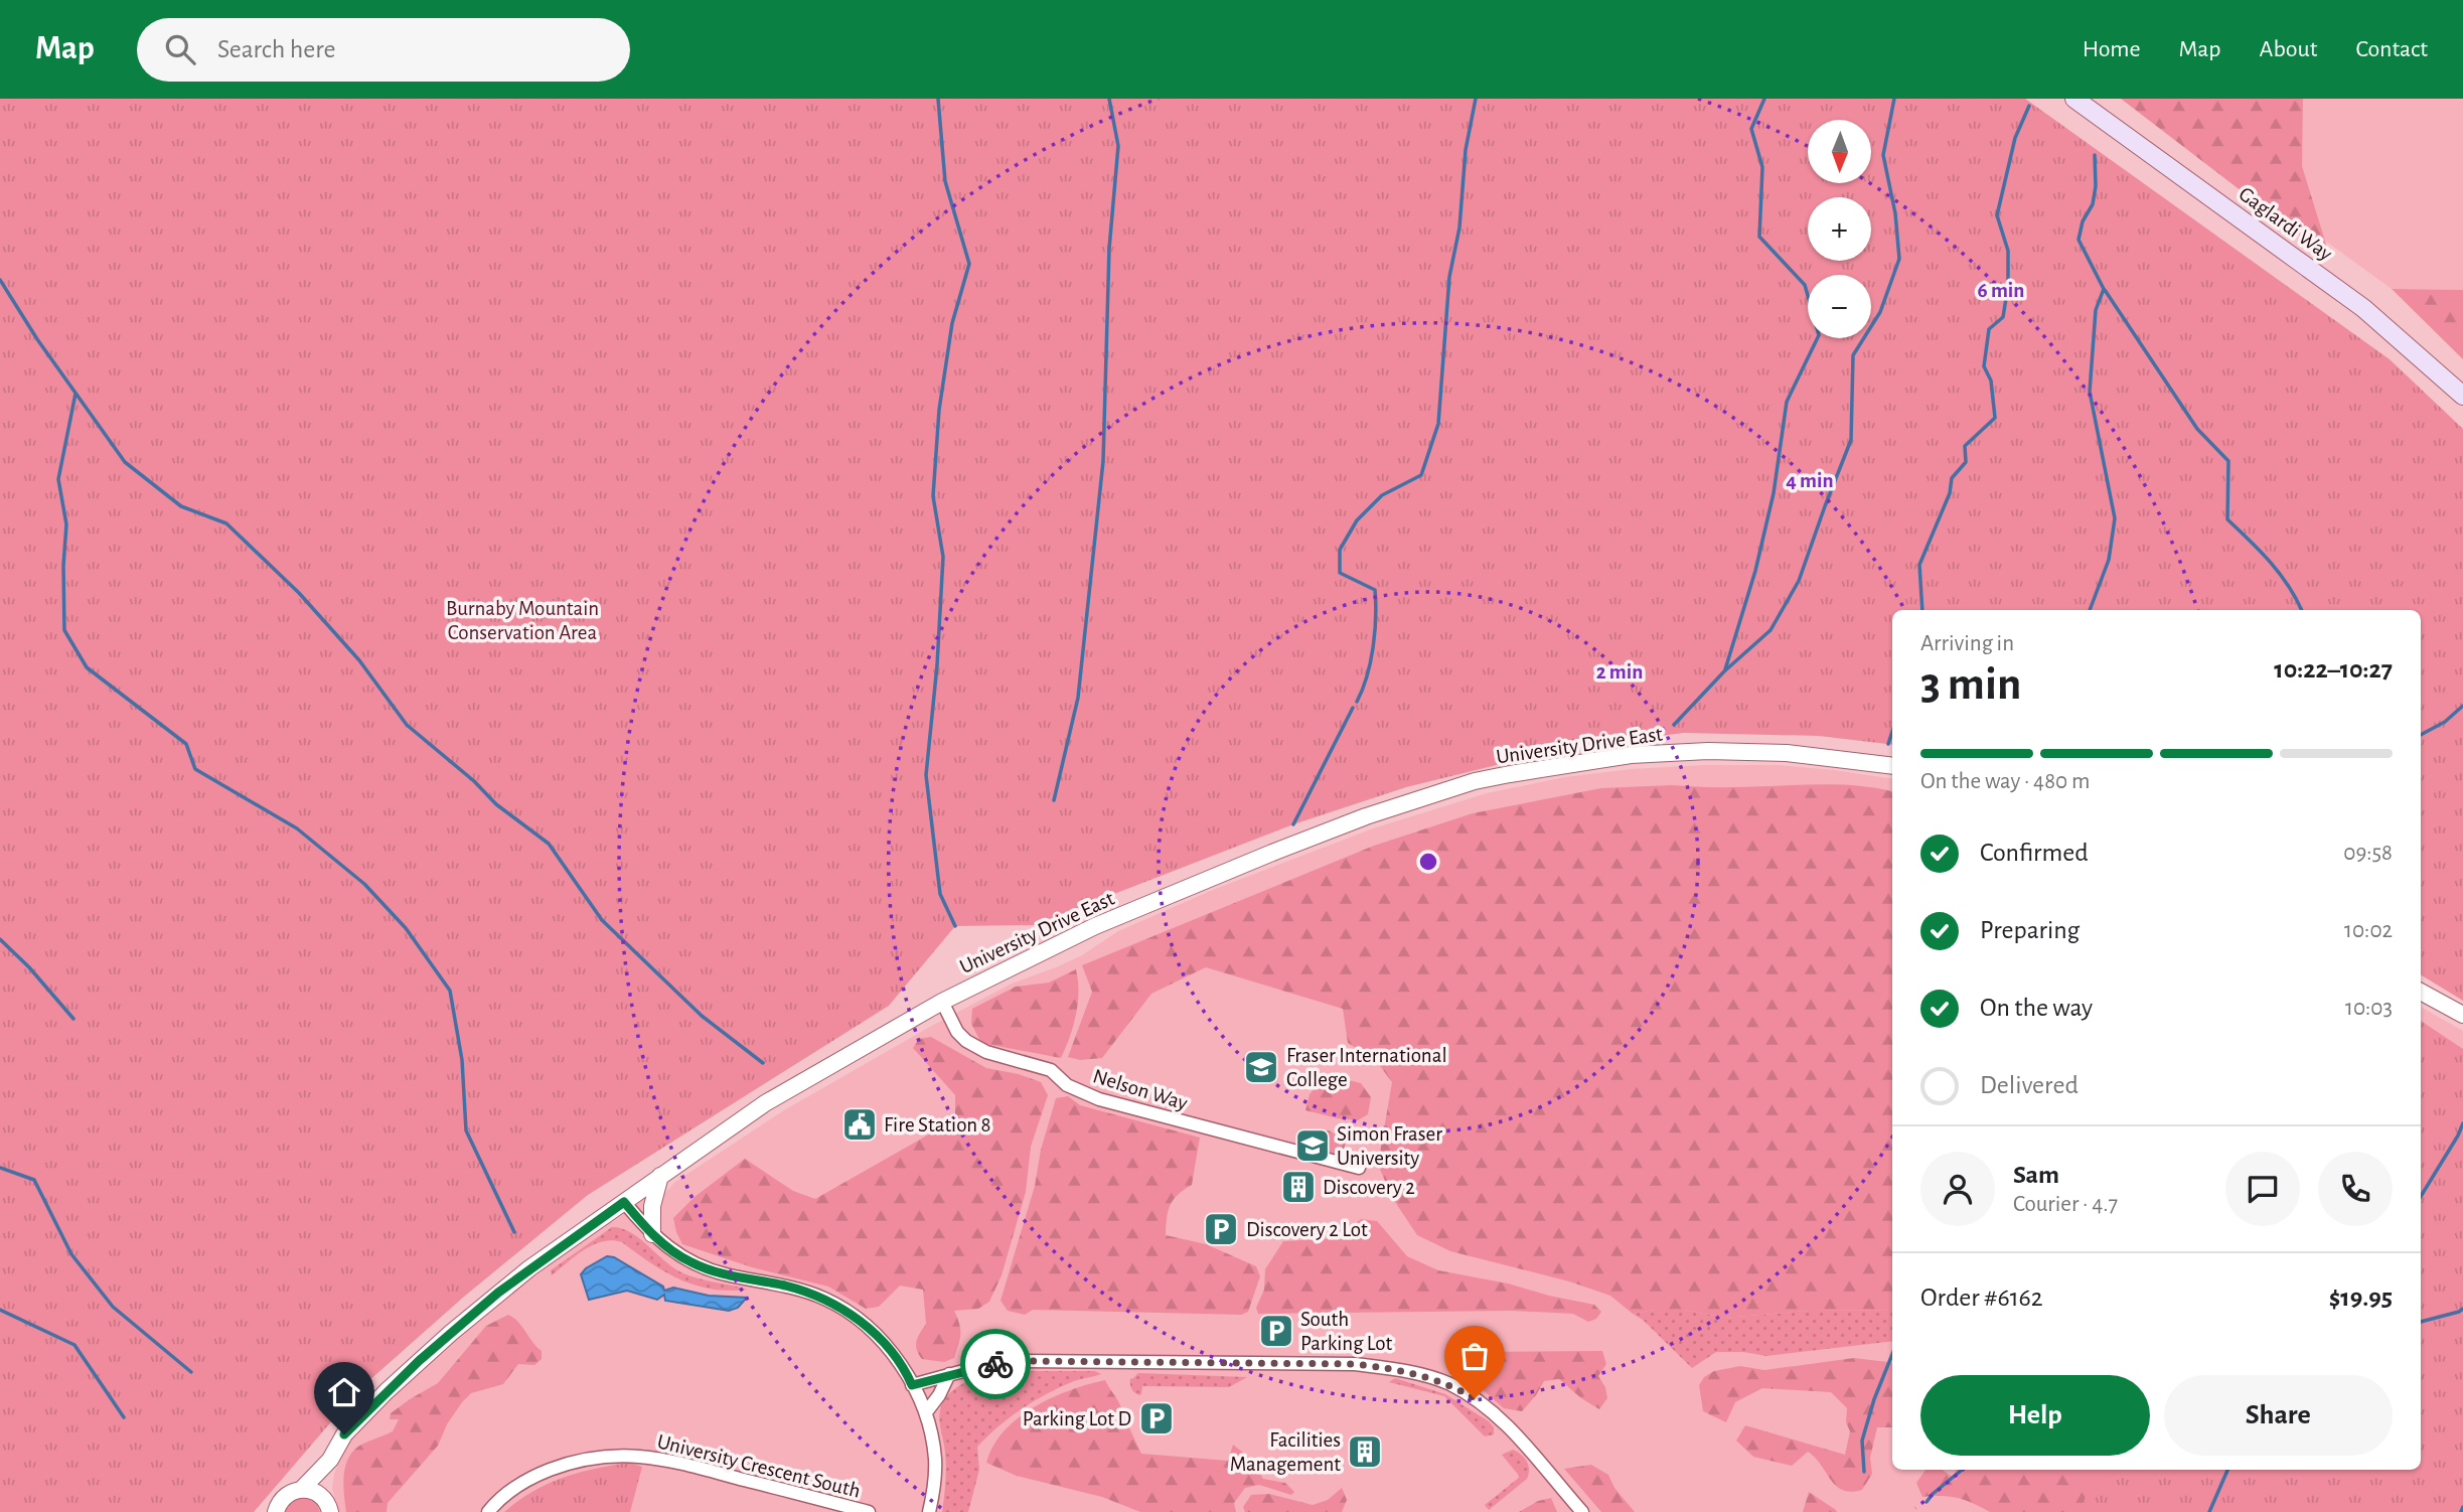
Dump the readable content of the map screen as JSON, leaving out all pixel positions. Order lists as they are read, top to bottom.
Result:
{
  "streets": {
    "main road": ["Gaglardi Way"],
    "street": ["University Drive East", "Nelson Way", "University Crescent South"]
  },
  "crossings": [
    ["University Drive East", "Nelson Way"]
  ],
  "parks": ["Burnaby Mountain Conservation Area"],
  "places": {
    "school or university": ["Fraser International College", "Simon Fraser University"],
    "public building": ["Fire Station 8"],
    "building": ["Discovery 2", "Facilities Management"],
    "parking": ["Discovery 2 Lot", "South Parking Lot", "Parking Lot D"]
  },
  "north": "bottom",
  "page": {
    "header": "Map",
    "search": "Search here",
    "nav": [
      "Home",
      "Map",
      "About",
      "Contact"
    ],
    "map_buttons": ["+", "−"],
    "heading": ["3 min", "Arriving in", "10:22–10:27"],
    "panel": [
      "Sam",
      "Courier · 4.7",
      "Order #6162",
      "$19.95"
    ],
    "bar": "On the way · 480 m",
    "list": [
      ["Confirmed", "09:58"],
      ["Preparing", "10:02"],
      ["On the way", "10:03"],
      "Delivered"
    ],
    "buttons": ["Help", "Share"]
  },
  "rings": ["6 min", "4 min", "2 min"]
}
